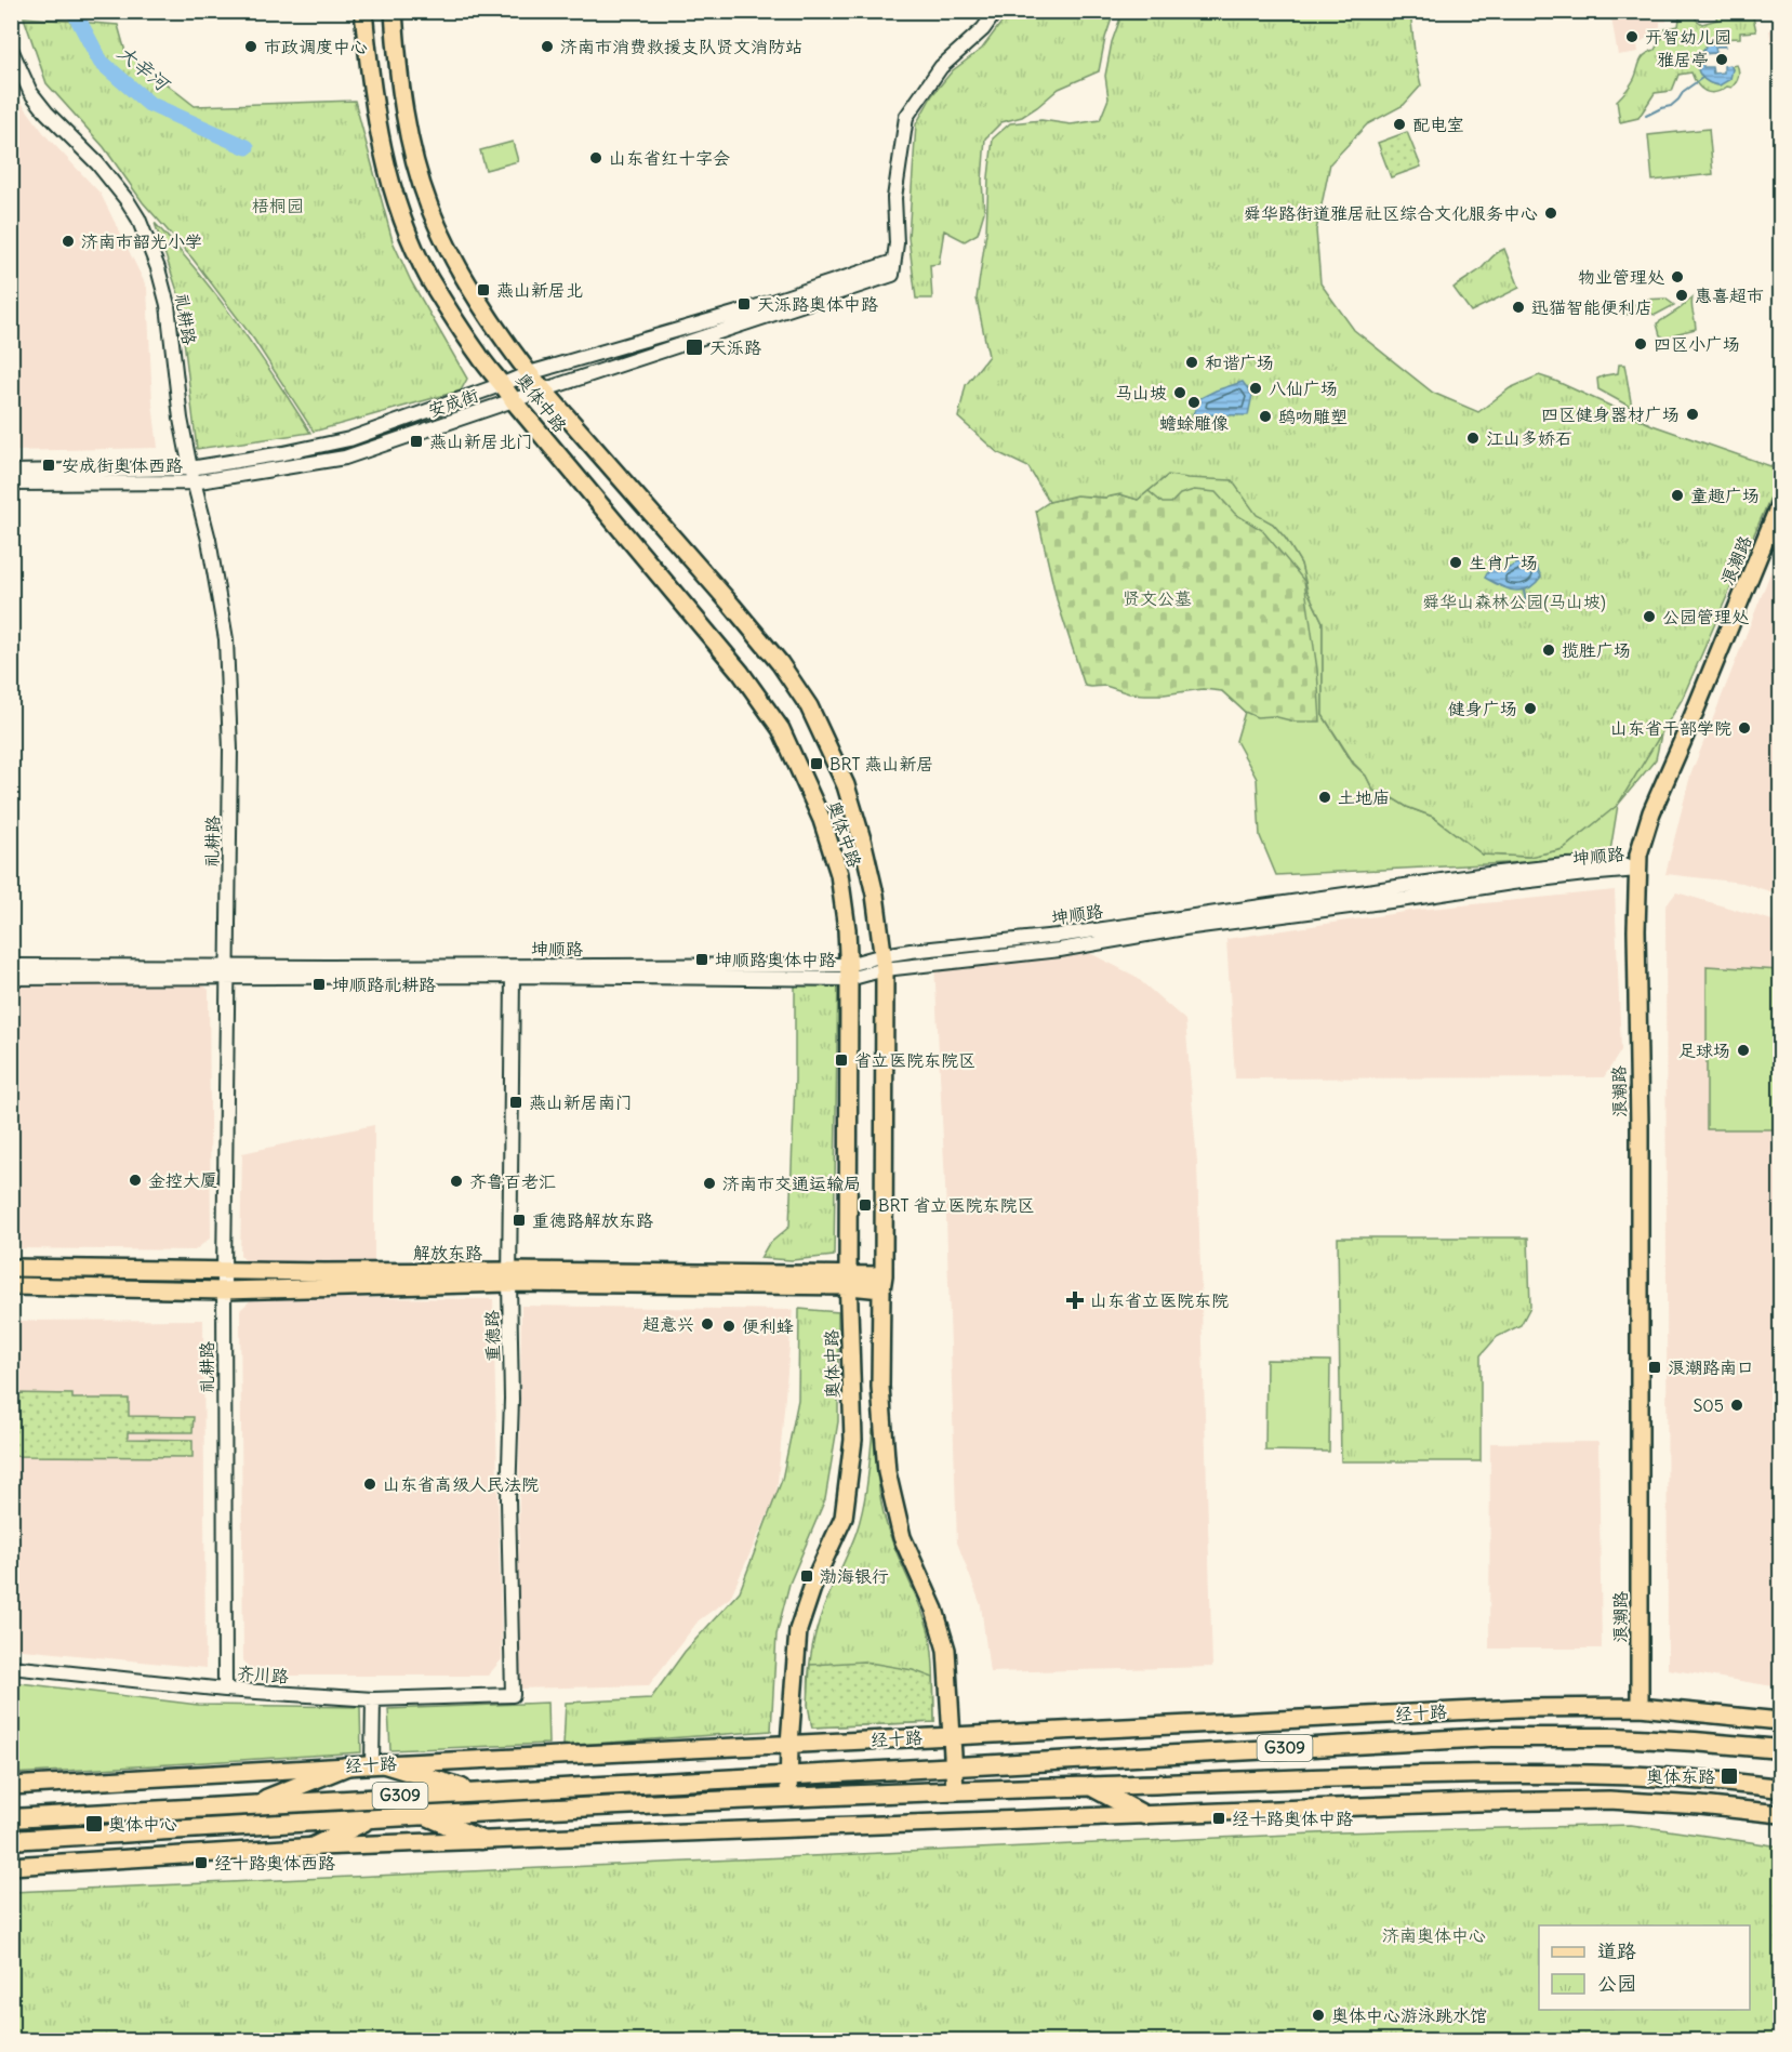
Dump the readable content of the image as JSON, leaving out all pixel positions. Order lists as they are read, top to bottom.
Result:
{
  "streets": {
    "highway": ["经十路", "G309"],
    "main road": ["奥体中路", "浪潮路", "解放东路"],
    "street": [
      "礼耕路",
      "安成街",
      "坤顺路",
      "重德路",
      "齐川路"
    ]
  },
  "crossings": [
    ["礼耕路", "安成街"],
    ["礼耕路", "坤顺路"],
    ["礼耕路", "解放东路"],
    ["礼耕路", "齐川路"],
    ["安成街", "奥体中路"],
    ["奥体中路", "坤顺路"],
    ["奥体中路", "解放东路"],
    ["奥体中路", "经十路"],
    ["奥体中路", "G309"],
    ["浪潮路", "坤顺路"],
    ["浪潮路", "经十路"],
    ["坤顺路", "重德路"],
    ["解放东路", "重德路"],
    ["重德路", "齐川路"]
  ],
  "water": ["大辛河"],
  "parks": [
    "梧桐园",
    "贤文公墓",
    "舜华山森林公园(马山坡)",
    "济南奥体中心"
  ],
  "places": {
    "other": [
      "开智幼儿园",
      "市政调度中心",
      "济南市消费救援支队贤文消防站",
      "雅居亭",
      "配电室",
      "山东省红十字会",
      "舜华路街道雅居社区综合文化服务中心",
      "济南市韶光小学",
      "物业管理处",
      "惠喜超市",
      "迅猫智能便利店",
      "四区小广场",
      "和谐广场",
      "八仙广场",
      "马山坡",
      "蟾蜍雕像",
      "四区健身器材广场",
      "鸱吻雕塑",
      "江山多娇石",
      "童趣广场",
      "生肖广场",
      "公园管理处",
      "揽胜广场",
      "健身广场",
      "山东省干部学院",
      "土地庙",
      "足球场",
      "金控大厦",
      "齐鲁百老汇",
      "济南市交通运输局",
      "超意兴",
      "便利蜂",
      "S05",
      "山东省高级人民法院",
      "奥体中心游泳跳水馆"
    ],
    "transit": [
      "燕山新居北",
      "天泺路奥体中路",
      "天泺路",
      "燕山新居北门",
      "安成街奥体西路",
      "BRT 燕山新居",
      "坤顺路奥体中路",
      "坤顺路礼耕路",
      "省立医院东院区",
      "燕山新居南门",
      "BRT 省立医院东院区",
      "重德路解放东路",
      "浪潮路南口",
      "渤海银行",
      "奥体东路",
      "经十路奥体中路",
      "奥体中心",
      "经十路奥体西路"
    ],
    "health": ["山东省立医院东院"]
  },
  "legend": ["道路", "公园"]
}
